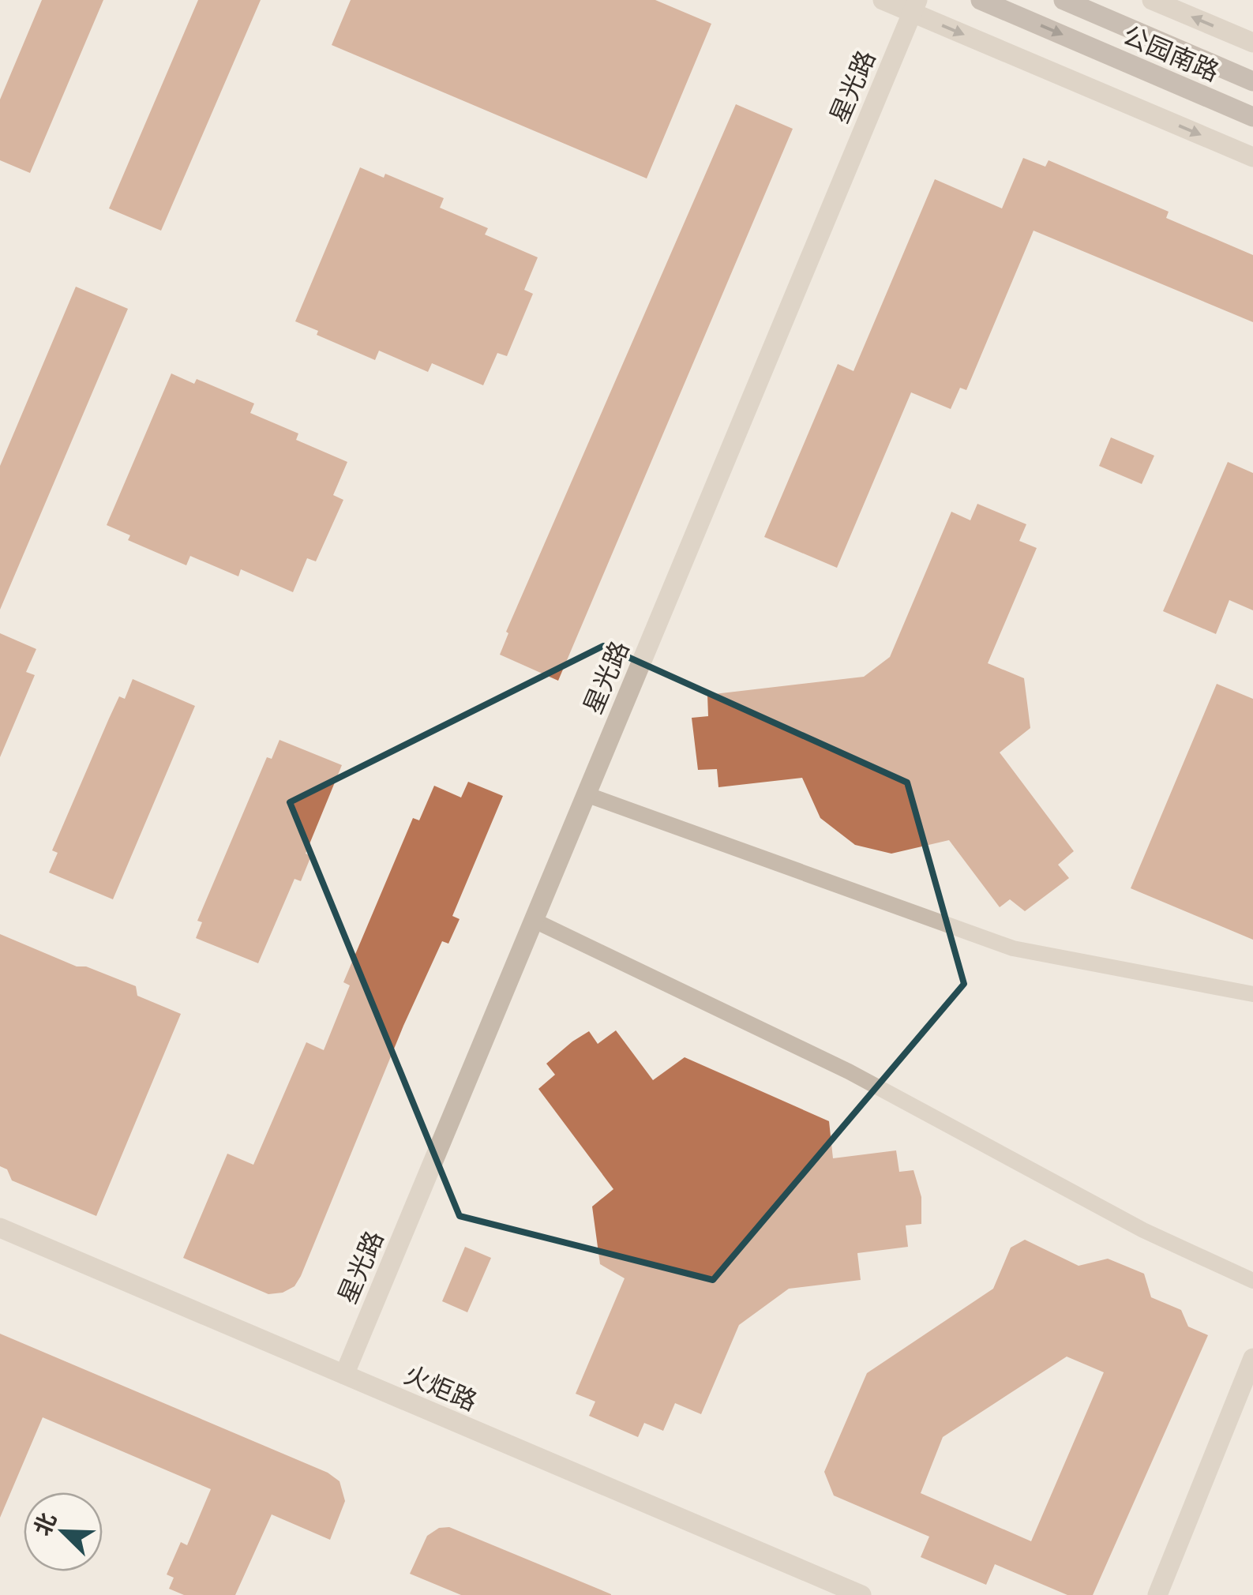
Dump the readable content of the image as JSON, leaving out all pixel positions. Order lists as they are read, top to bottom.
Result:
{
  "streets": {
    "main road": ["公园南路"],
    "street": ["星光路", "火炬路"]
  },
  "crossings": [
    ["星光路", "火炬路"]
  ],
  "north": "top left"
}
